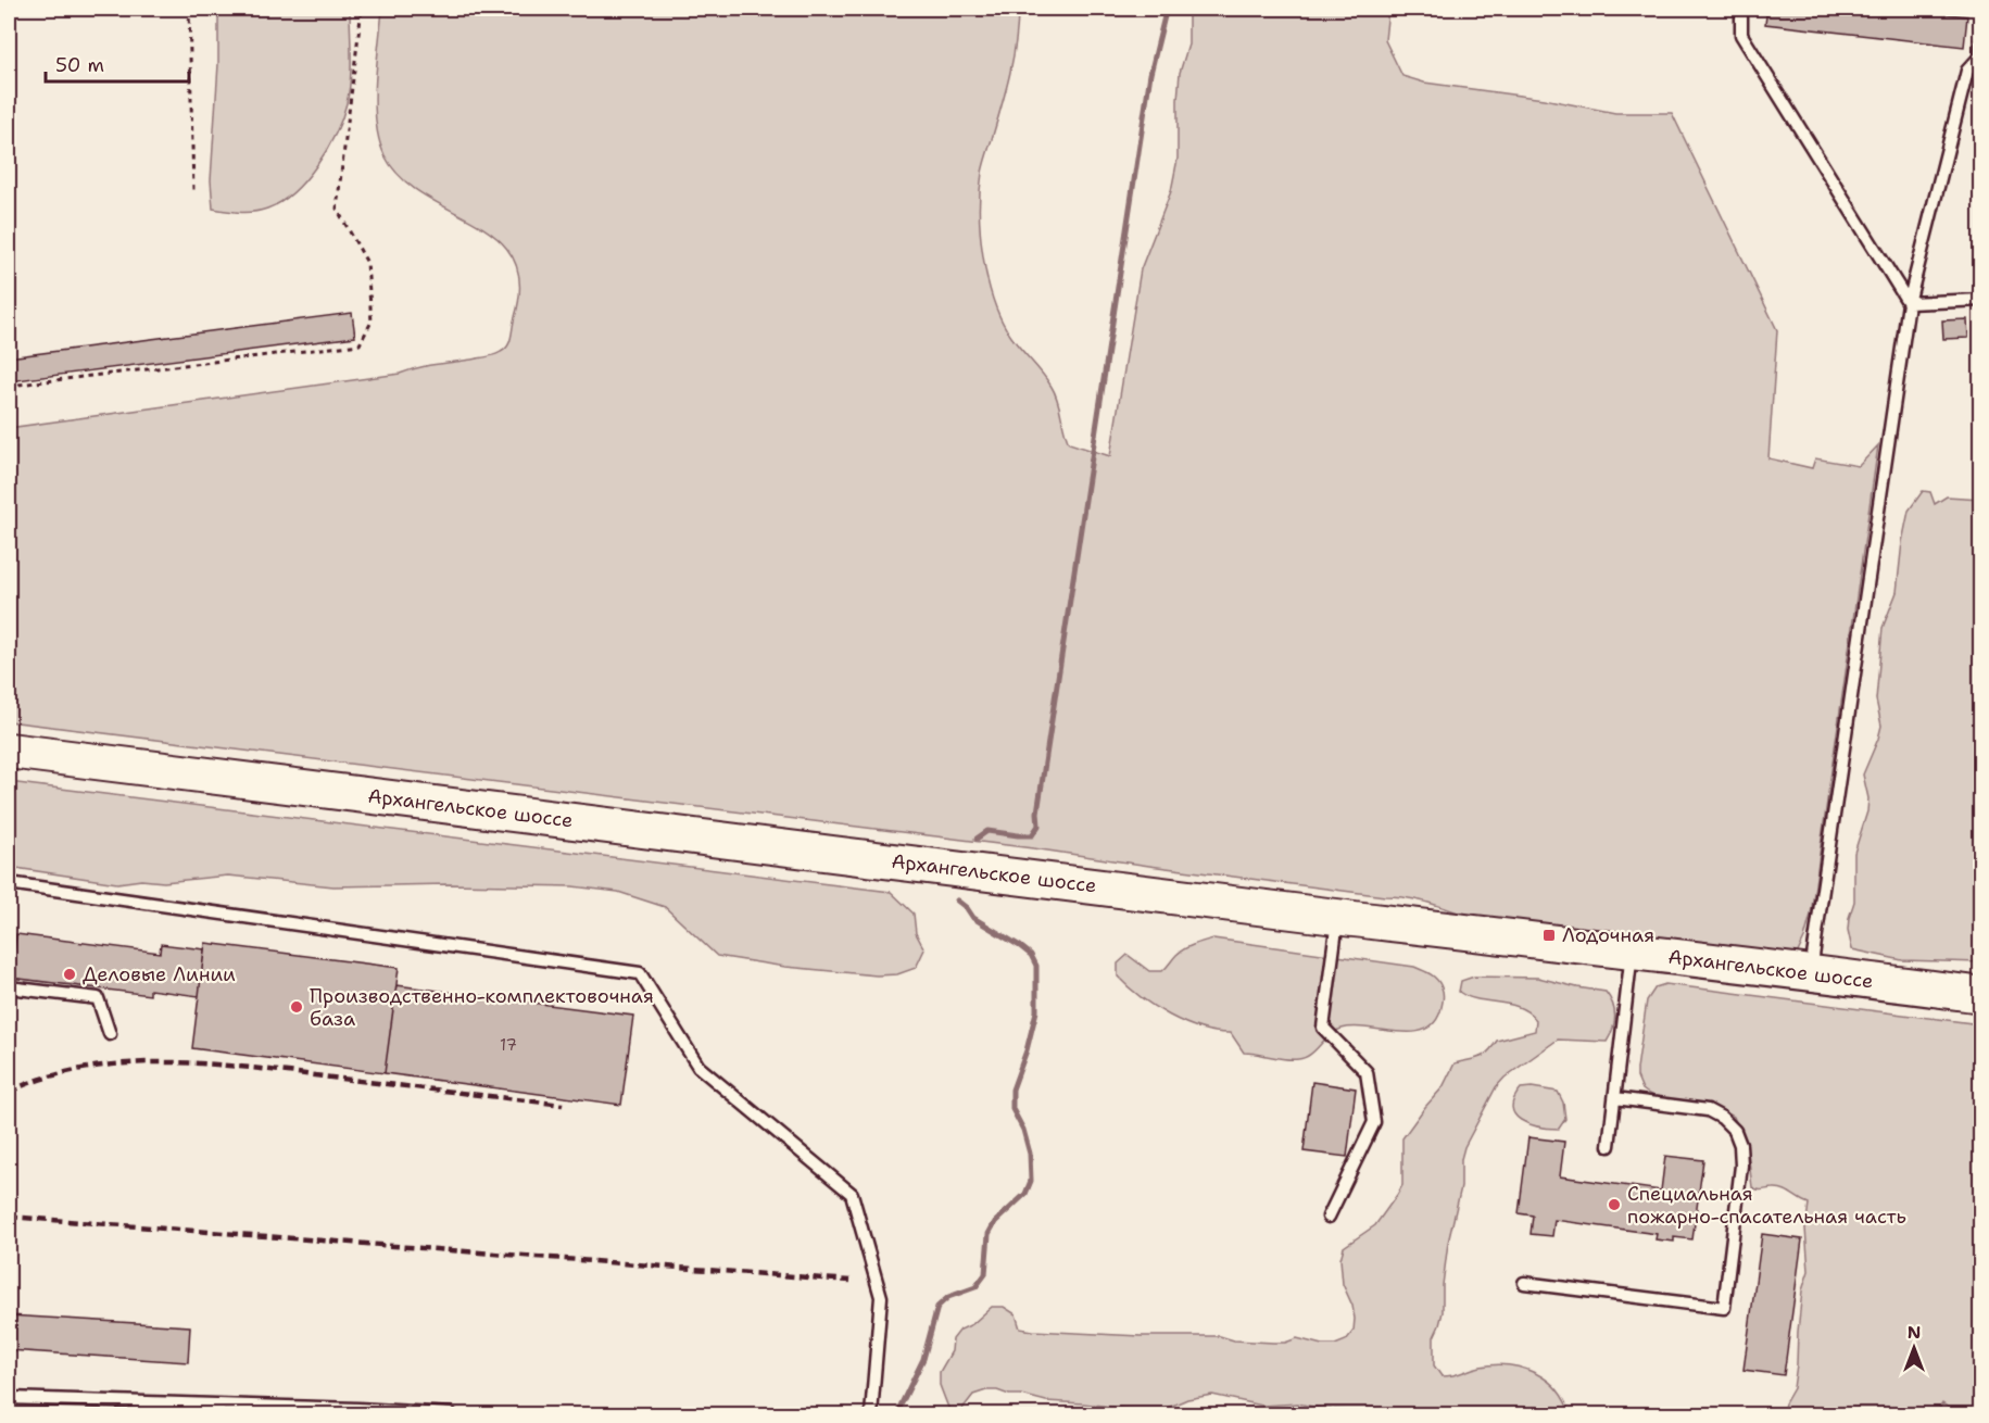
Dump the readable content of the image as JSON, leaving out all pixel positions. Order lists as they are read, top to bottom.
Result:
{
  "streets": {
    "main road": ["Архангельское шоссе"]
  },
  "places": {
    "transit": ["Лодочная"],
    "other": ["Деловые Линии", "Производственно-комплектовочная база", "Специальная пожарно-спасательная часть"]
  },
  "house_numbers": ["17"],
  "scale_bar": "50 m",
  "north": "top"
}
